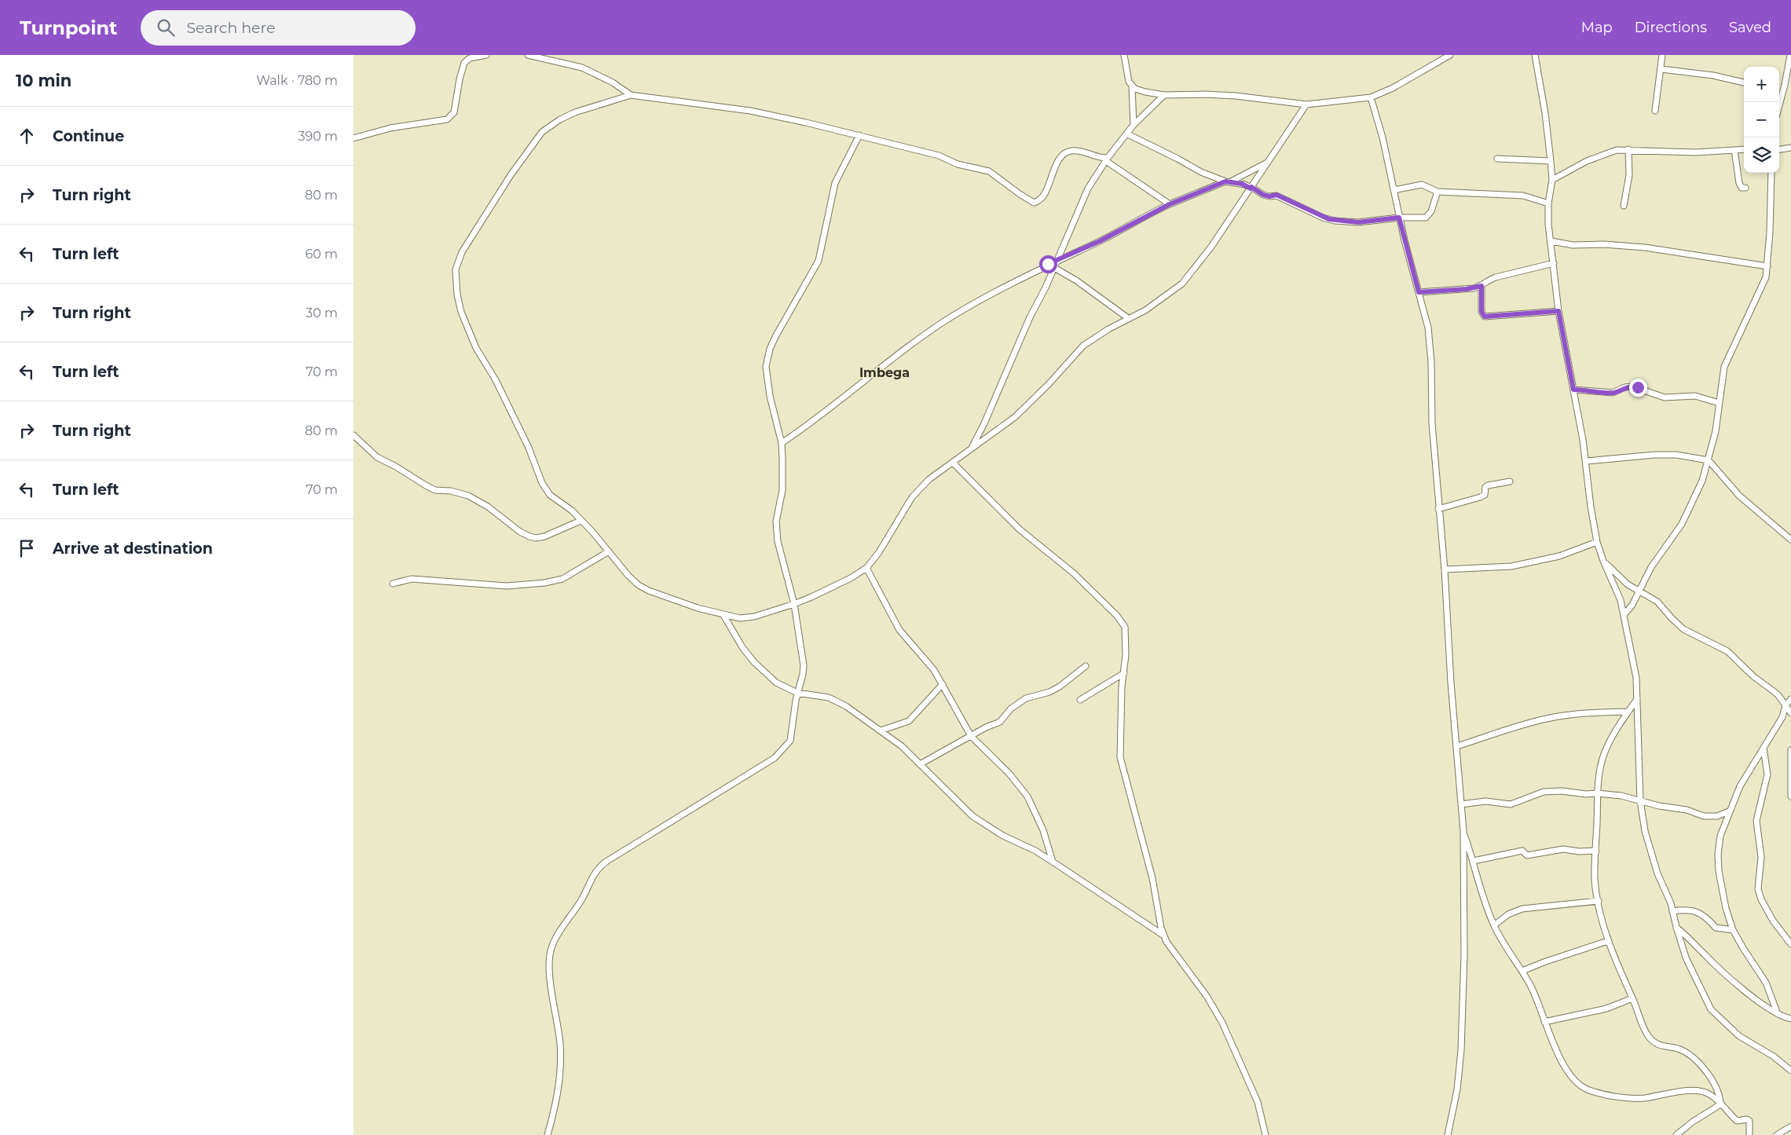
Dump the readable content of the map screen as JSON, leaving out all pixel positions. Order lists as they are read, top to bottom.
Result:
{
  "districts": ["Imbega"],
  "page": {
    "header": "Turnpoint",
    "search": "Search here",
    "nav": ["Map", "Directions", "Saved"],
    "heading": ["10 min", "Walk · 780 m"],
    "map_buttons": ["+", "−"],
    "list": [
      ["Continue", "390 m"],
      ["Turn right", "80 m"],
      ["Turn left", "60 m"],
      ["Turn right", "30 m"],
      ["Turn left", "70 m"],
      ["Turn right", "80 m"],
      ["Turn left", "70 m"],
      "Arrive at destination"
    ]
  }
}
